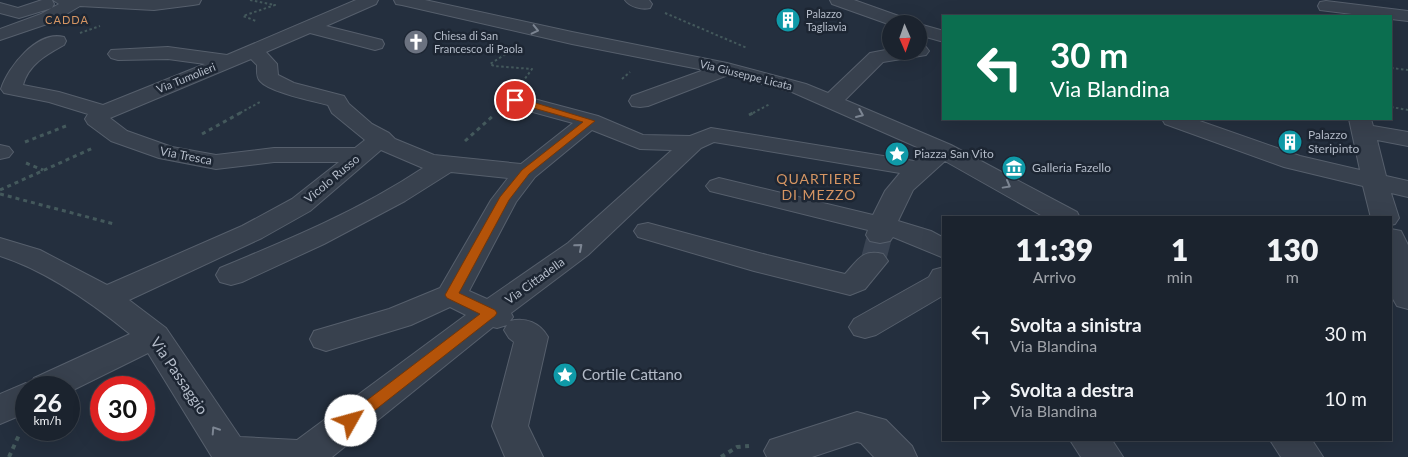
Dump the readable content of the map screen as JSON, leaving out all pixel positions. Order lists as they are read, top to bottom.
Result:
{
  "streets": {
    "street": [
      "Via Giuseppe Licata",
      "Via Tumolieri",
      "Via Tresca",
      "Vicolo Russo",
      "Via Cittadella",
      "Via Passaggio"
    ]
  },
  "crossings": [
    ["Via Tumolieri", "Via Tresca"],
    ["Via Tresca", "Vicolo Russo"],
    ["Vicolo Russo", "Via Passaggio"],
    ["Via Cittadella", "Via Passaggio"]
  ],
  "one_way": ["Via Passaggio"],
  "districts": ["CADDA", "QUARTIERE DI MEZZO"],
  "places": {
    "building": ["Palazzo Tagliavia", "Palazzo Steripinto"],
    "church": ["Chiesa di San Francesco di Paola"],
    "place": ["Piazza San Vito", "Cortile Cattano"],
    "museum": ["Galleria Fazello"]
  },
  "north": "bottom",
  "page": {
    "turn": ["30 m", "Via Blandina"],
    "eta": [
      "11:39",
      "Arrivo",
      "1",
      "min",
      "130",
      "m"
    ],
    "list": [
      {
        "name": "Svolta a sinistra",
        "note": "Via Blandina",
        "value": "30 m"
      },
      {
        "name": "Svolta a destra",
        "note": "Via Blandina",
        "value": "10 m"
      }
    ],
    "speed": "26 km/h",
    "limit": "30"
  }
}
